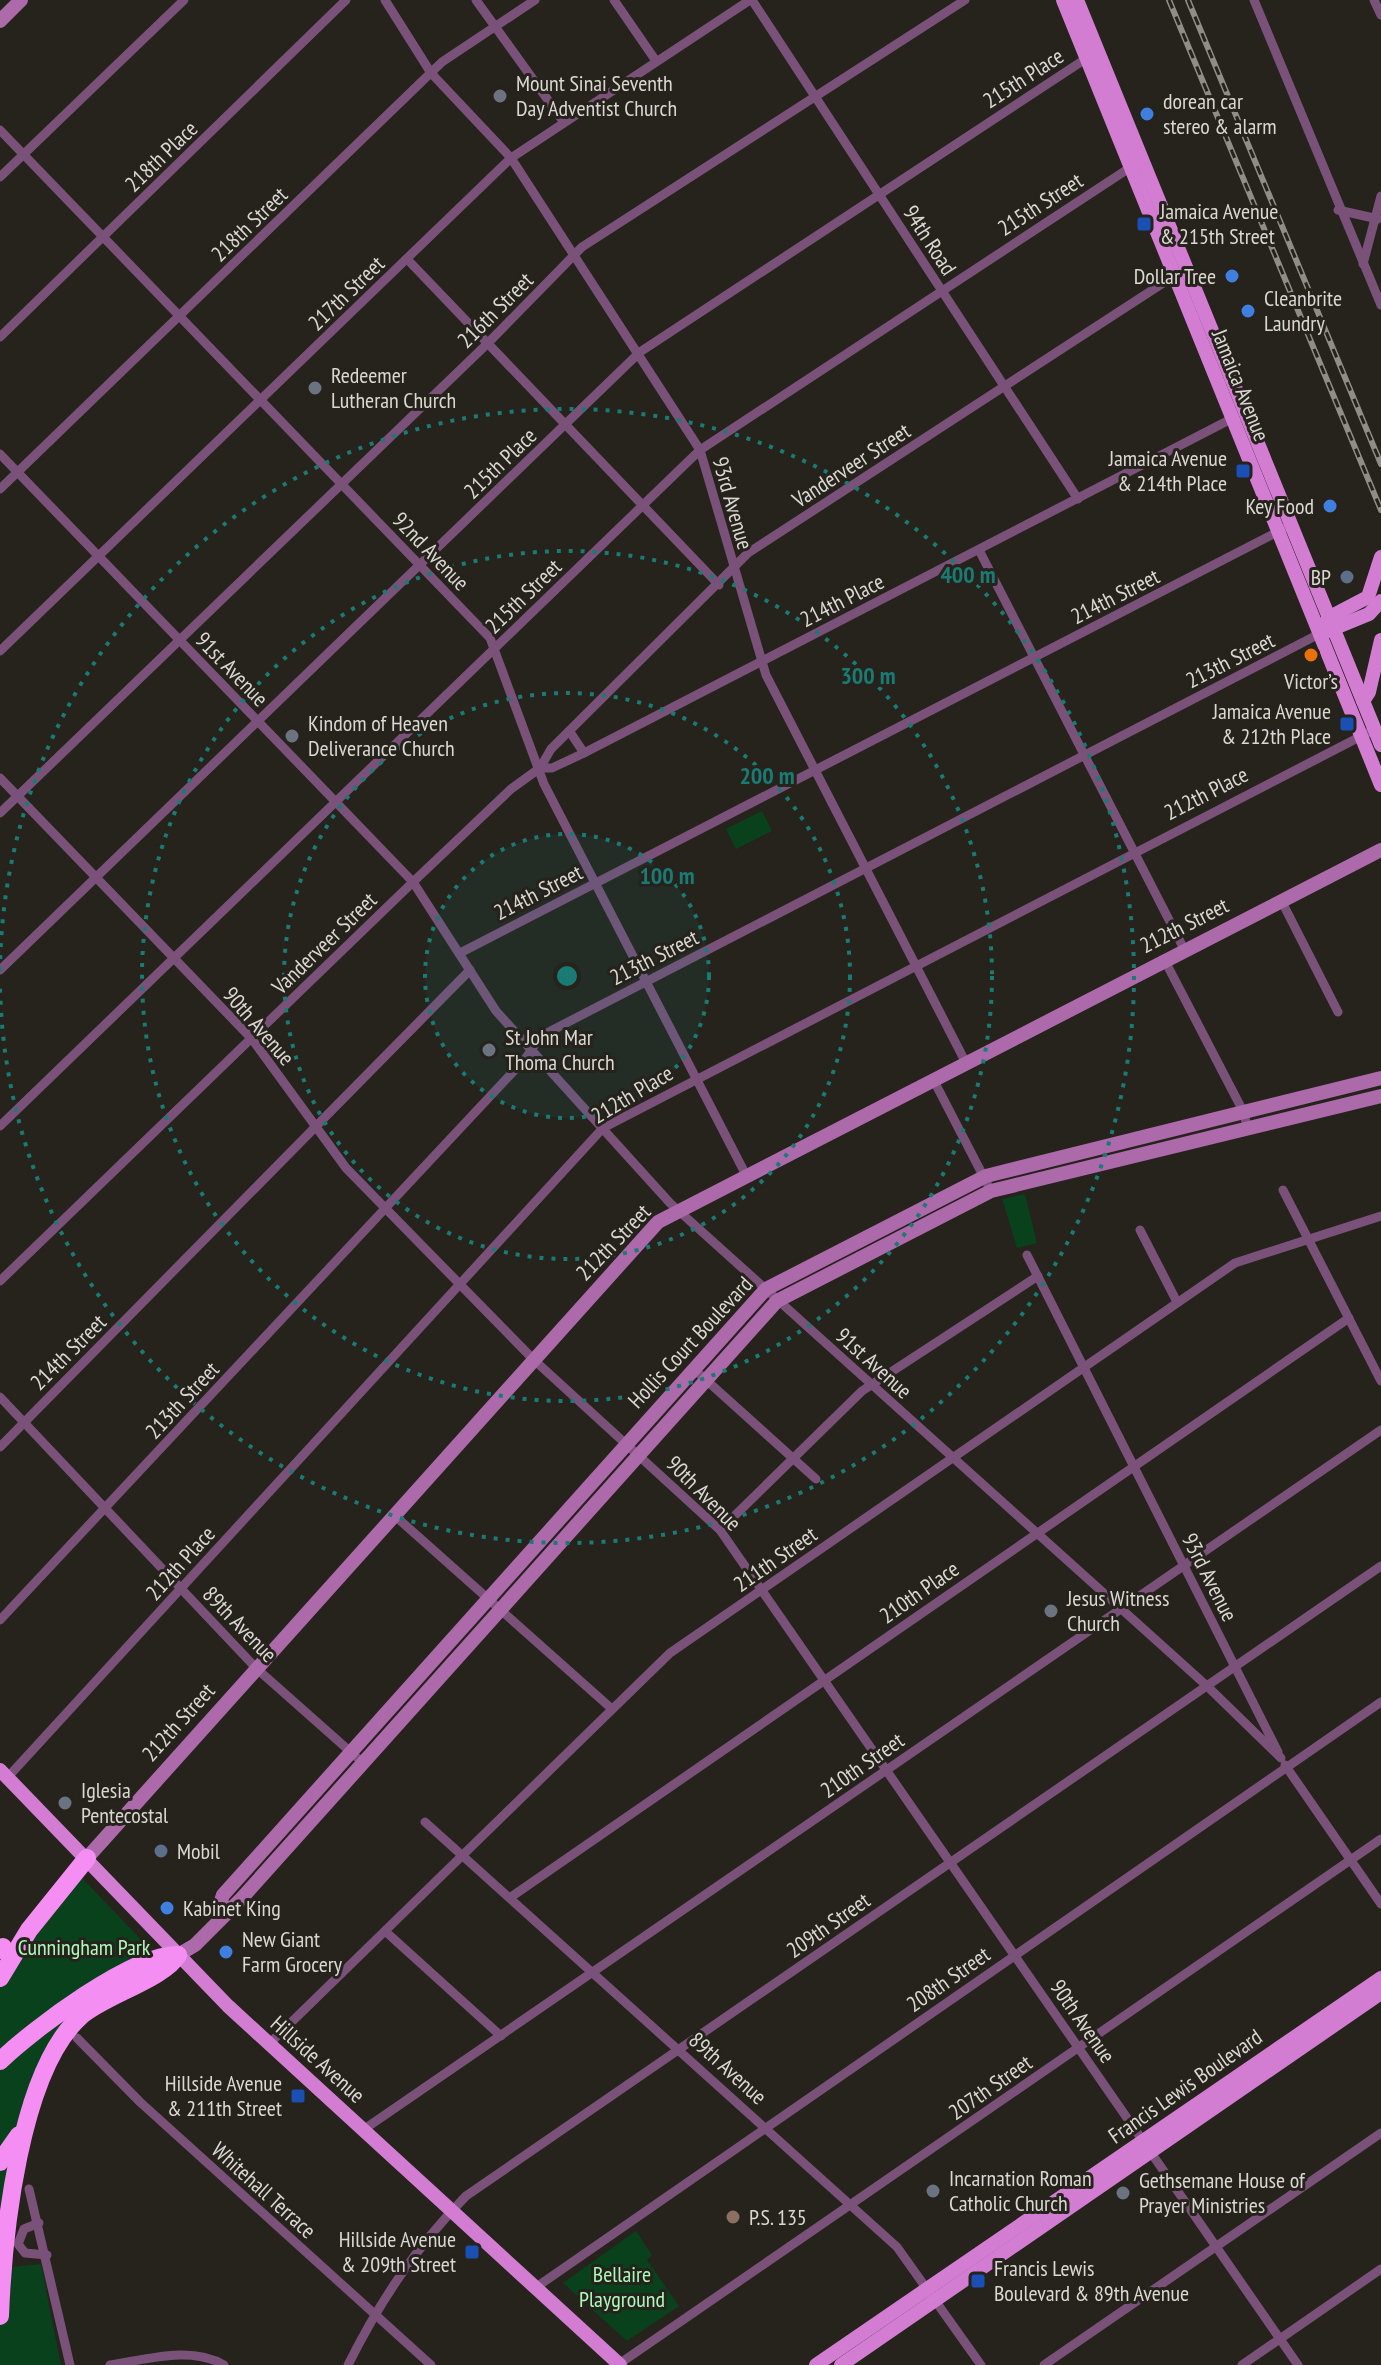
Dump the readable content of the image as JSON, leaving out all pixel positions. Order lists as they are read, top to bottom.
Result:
{
  "streets": {
    "main road": [
      "Jamaica Avenue",
      "212th Street",
      "Hollis Court Boulevard",
      "Hillside Avenue",
      "Francis Lewis Boulevard"
    ],
    "street": [
      "215th Place",
      "218th Place",
      "215th Street",
      "218th Street",
      "94th Road",
      "217th Street",
      "216th Street",
      "Vanderveer Street",
      "93rd Avenue",
      "92nd Avenue",
      "214th Street",
      "214th Place",
      "213th Street",
      "91st Avenue",
      "212th Place",
      "90th Avenue",
      "211th Street",
      "210th Place",
      "89th Avenue",
      "210th Street",
      "209th Street",
      "208th Street",
      "207th Street",
      "Whitehall Terrace"
    ]
  },
  "crossings": [
    ["215th Place", "94th Road"],
    ["215th Place", "Jamaica Avenue"],
    ["215th Place", "93rd Avenue"],
    ["215th Place", "92nd Avenue"],
    ["215th Place", "91st Avenue"],
    ["215th Place", "90th Avenue"],
    ["218th Place", "92nd Avenue"],
    ["215th Street", "94th Road"],
    ["215th Street", "Jamaica Avenue"],
    ["215th Street", "93rd Avenue"],
    ["215th Street", "92nd Avenue"],
    ["215th Street", "91st Avenue"],
    ["215th Street", "90th Avenue"],
    ["218th Street", "93rd Avenue"],
    ["218th Street", "92nd Avenue"],
    ["218th Street", "91st Avenue"],
    ["94th Road", "217th Street"],
    ["94th Road", "216th Street"],
    ["94th Road", "Vanderveer Street"],
    ["94th Road", "214th Place"],
    ["217th Street", "93rd Avenue"],
    ["217th Street", "92nd Avenue"],
    ["217th Street", "91st Avenue"],
    ["216th Street", "93rd Avenue"],
    ["216th Street", "92nd Avenue"],
    ["216th Street", "91st Avenue"],
    ["216th Street", "90th Avenue"],
    ["Jamaica Avenue", "Vanderveer Street"],
    ["Jamaica Avenue", "214th Street"],
    ["Jamaica Avenue", "214th Place"],
    ["Jamaica Avenue", "213th Street"],
    ["Jamaica Avenue", "212th Place"],
    ["Vanderveer Street", "93rd Avenue"],
    ["Vanderveer Street", "92nd Avenue"],
    ["Vanderveer Street", "214th Place"],
    ["Vanderveer Street", "91st Avenue"],
    ["Vanderveer Street", "90th Avenue"],
    ["93rd Avenue", "214th Street"],
    ["93rd Avenue", "214th Place"],
    ["93rd Avenue", "213th Street"],
    ["93rd Avenue", "91st Avenue"],
    ["93rd Avenue", "212th Place"],
    ["93rd Avenue", "212th Street"],
    ["93rd Avenue", "211th Street"],
    ["93rd Avenue", "210th Place"],
    ["93rd Avenue", "210th Street"],
    ["93rd Avenue", "209th Street"],
    ["93rd Avenue", "208th Street"],
    ["93rd Avenue", "207th Street"],
    ["92nd Avenue", "214th Street"],
    ["92nd Avenue", "214th Place"],
    ["92nd Avenue", "213th Street"],
    ["92nd Avenue", "212th Place"],
    ["92nd Avenue", "212th Street"],
    ["214th Street", "91st Avenue"],
    ["214th Street", "90th Avenue"],
    ["214th Street", "89th Avenue"],
    ["213th Street", "91st Avenue"],
    ["213th Street", "90th Avenue"],
    ["213th Street", "89th Avenue"],
    ["91st Avenue", "212th Place"],
    ["91st Avenue", "212th Street"],
    ["91st Avenue", "Hollis Court Boulevard"],
    ["91st Avenue", "211th Street"],
    ["91st Avenue", "210th Place"],
    ["91st Avenue", "210th Street"],
    ["91st Avenue", "209th Street"],
    ["212th Place", "90th Avenue"],
    ["212th Place", "89th Avenue"],
    ["212th Place", "Hillside Avenue"],
    ["212th Street", "90th Avenue"],
    ["212th Street", "89th Avenue"],
    ["212th Street", "Hillside Avenue"],
    ["90th Avenue", "Hollis Court Boulevard"],
    ["90th Avenue", "211th Street"],
    ["90th Avenue", "210th Place"],
    ["90th Avenue", "210th Street"],
    ["90th Avenue", "209th Street"],
    ["90th Avenue", "208th Street"],
    ["90th Avenue", "Francis Lewis Boulevard"],
    ["90th Avenue", "207th Street"],
    ["Hollis Court Boulevard", "89th Avenue"],
    ["Hollis Court Boulevard", "Hillside Avenue"],
    ["211th Street", "89th Avenue"],
    ["211th Street", "Hillside Avenue"],
    ["210th Place", "89th Avenue"],
    ["89th Avenue", "210th Street"],
    ["89th Avenue", "209th Street"],
    ["89th Avenue", "208th Street"],
    ["89th Avenue", "Francis Lewis Boulevard"],
    ["89th Avenue", "207th Street"],
    ["210th Street", "Hillside Avenue"],
    ["209th Street", "Hillside Avenue"],
    ["209th Street", "Whitehall Terrace"],
    ["208th Street", "Hillside Avenue"],
    ["Hillside Avenue", "207th Street"]
  ],
  "parks": ["Cunningham Park", "Bellaire Playground"],
  "places": {
    "other": [
      "Mount Sinai Seventh Day Adventist Church",
      "dorean car stereo & alarm",
      "Dollar Tree",
      "Cleanbrite Laundry",
      "Redeemer Lutheran Church",
      "Key Food",
      "BP",
      "Victor’s",
      "Kindom of Heaven Deliverance Church",
      "St John Mar Thoma Church",
      "Jesus Witness Church",
      "Iglesia Pentecostal",
      "Mobil",
      "Kabinet King",
      "New Giant Farm Grocery",
      "Incarnation Roman Catholic Church",
      "Gethsemane House of Prayer Ministries",
      "P.S. 135"
    ],
    "transit": [
      "Jamaica Avenue & 215th Street",
      "Jamaica Avenue & 214th Place",
      "Jamaica Avenue & 212th Place",
      "Hillside Avenue & 211th Street",
      "Hillside Avenue & 209th Street",
      "Francis Lewis Boulevard & 89th Avenue"
    ]
  },
  "rings": [
    "400 m",
    "300 m",
    "200 m",
    "100 m"
  ]
}
